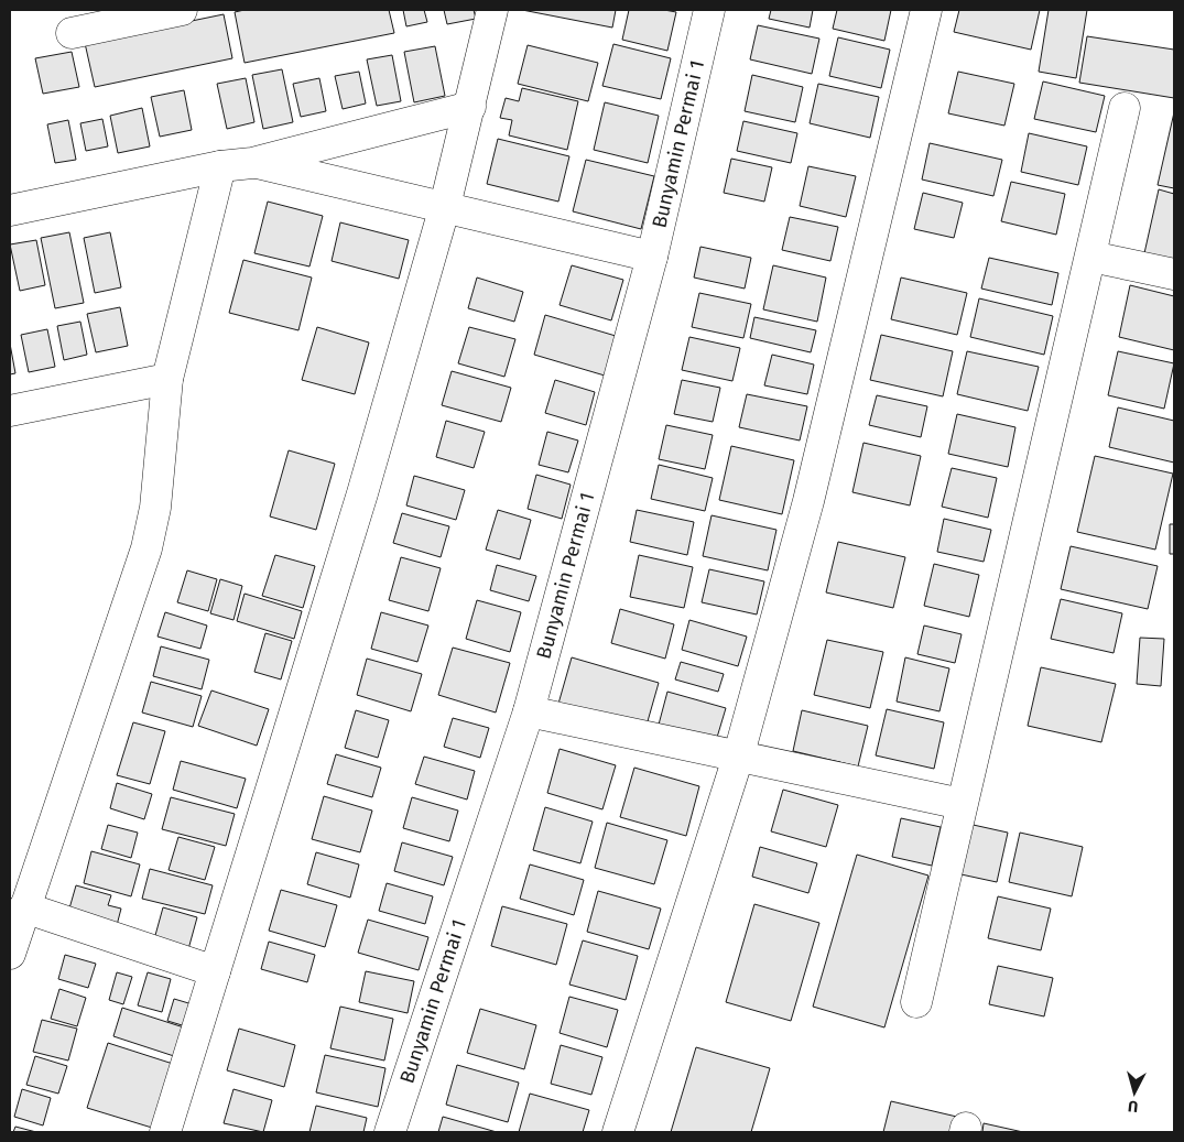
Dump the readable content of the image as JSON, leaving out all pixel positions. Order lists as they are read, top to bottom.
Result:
{
  "streets": {
    "street": ["Bunyamin Permai 1"]
  },
  "north": "bottom"
}
